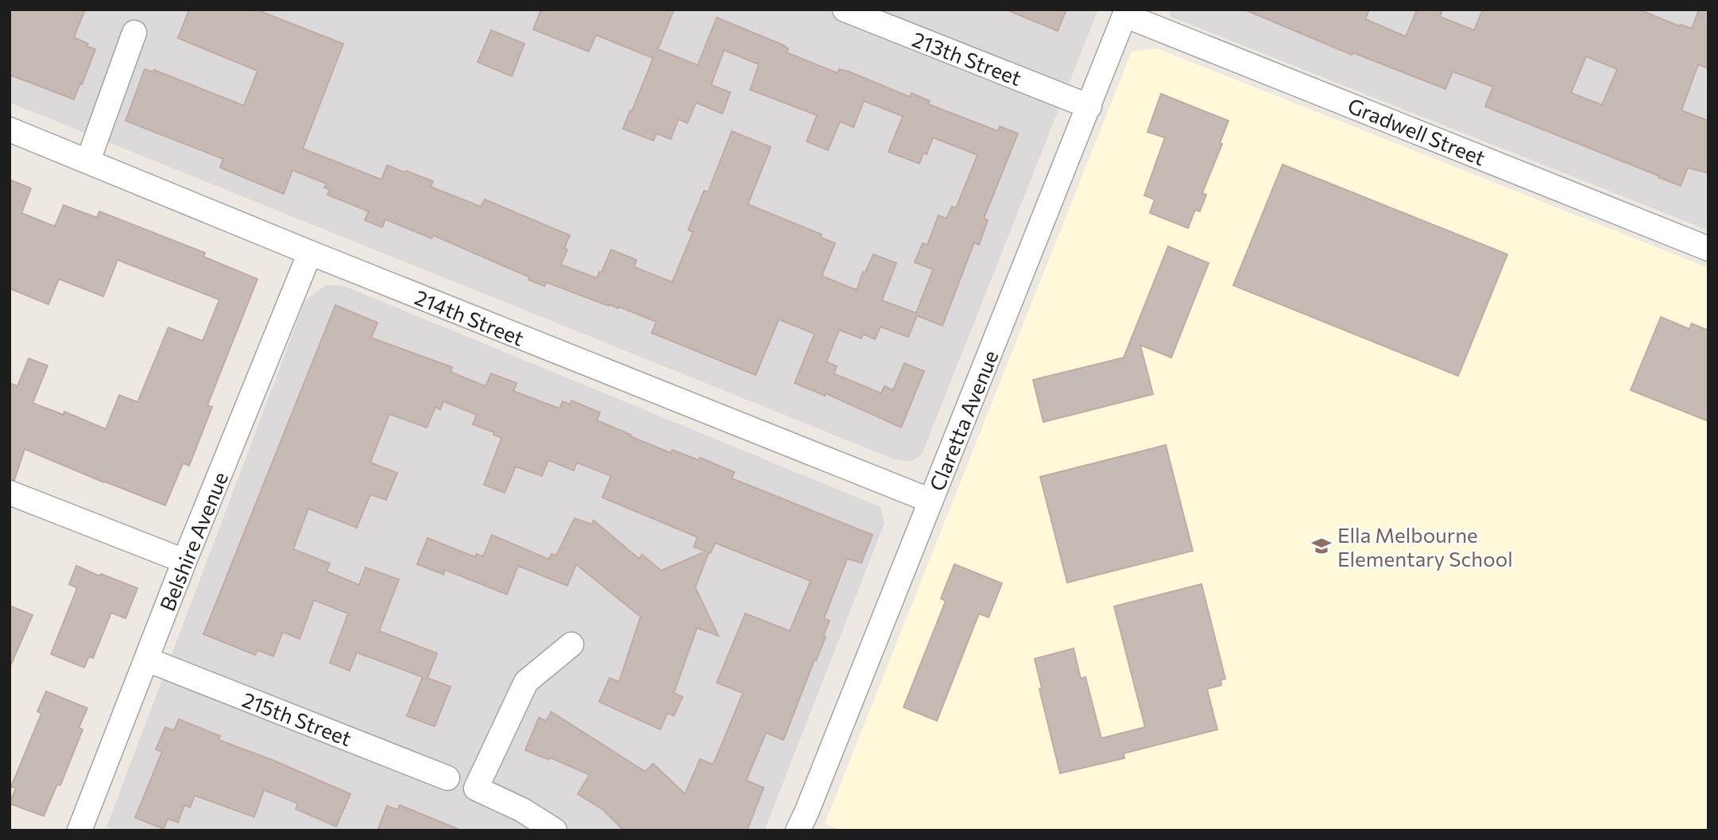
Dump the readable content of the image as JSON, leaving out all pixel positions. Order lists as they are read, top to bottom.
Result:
{
  "streets": {
    "street": [
      "213th Street",
      "Gradwell Street",
      "214th Street",
      "Claretta Avenue",
      "Belshire Avenue",
      "215th Street"
    ]
  },
  "crossings": [
    ["213th Street", "Claretta Avenue"],
    ["Gradwell Street", "Claretta Avenue"],
    ["214th Street", "Claretta Avenue"],
    ["214th Street", "Belshire Avenue"],
    ["Belshire Avenue", "215th Street"]
  ],
  "places": {
    "school or university": ["Ella Melbourne Elementary School"]
  }
}
